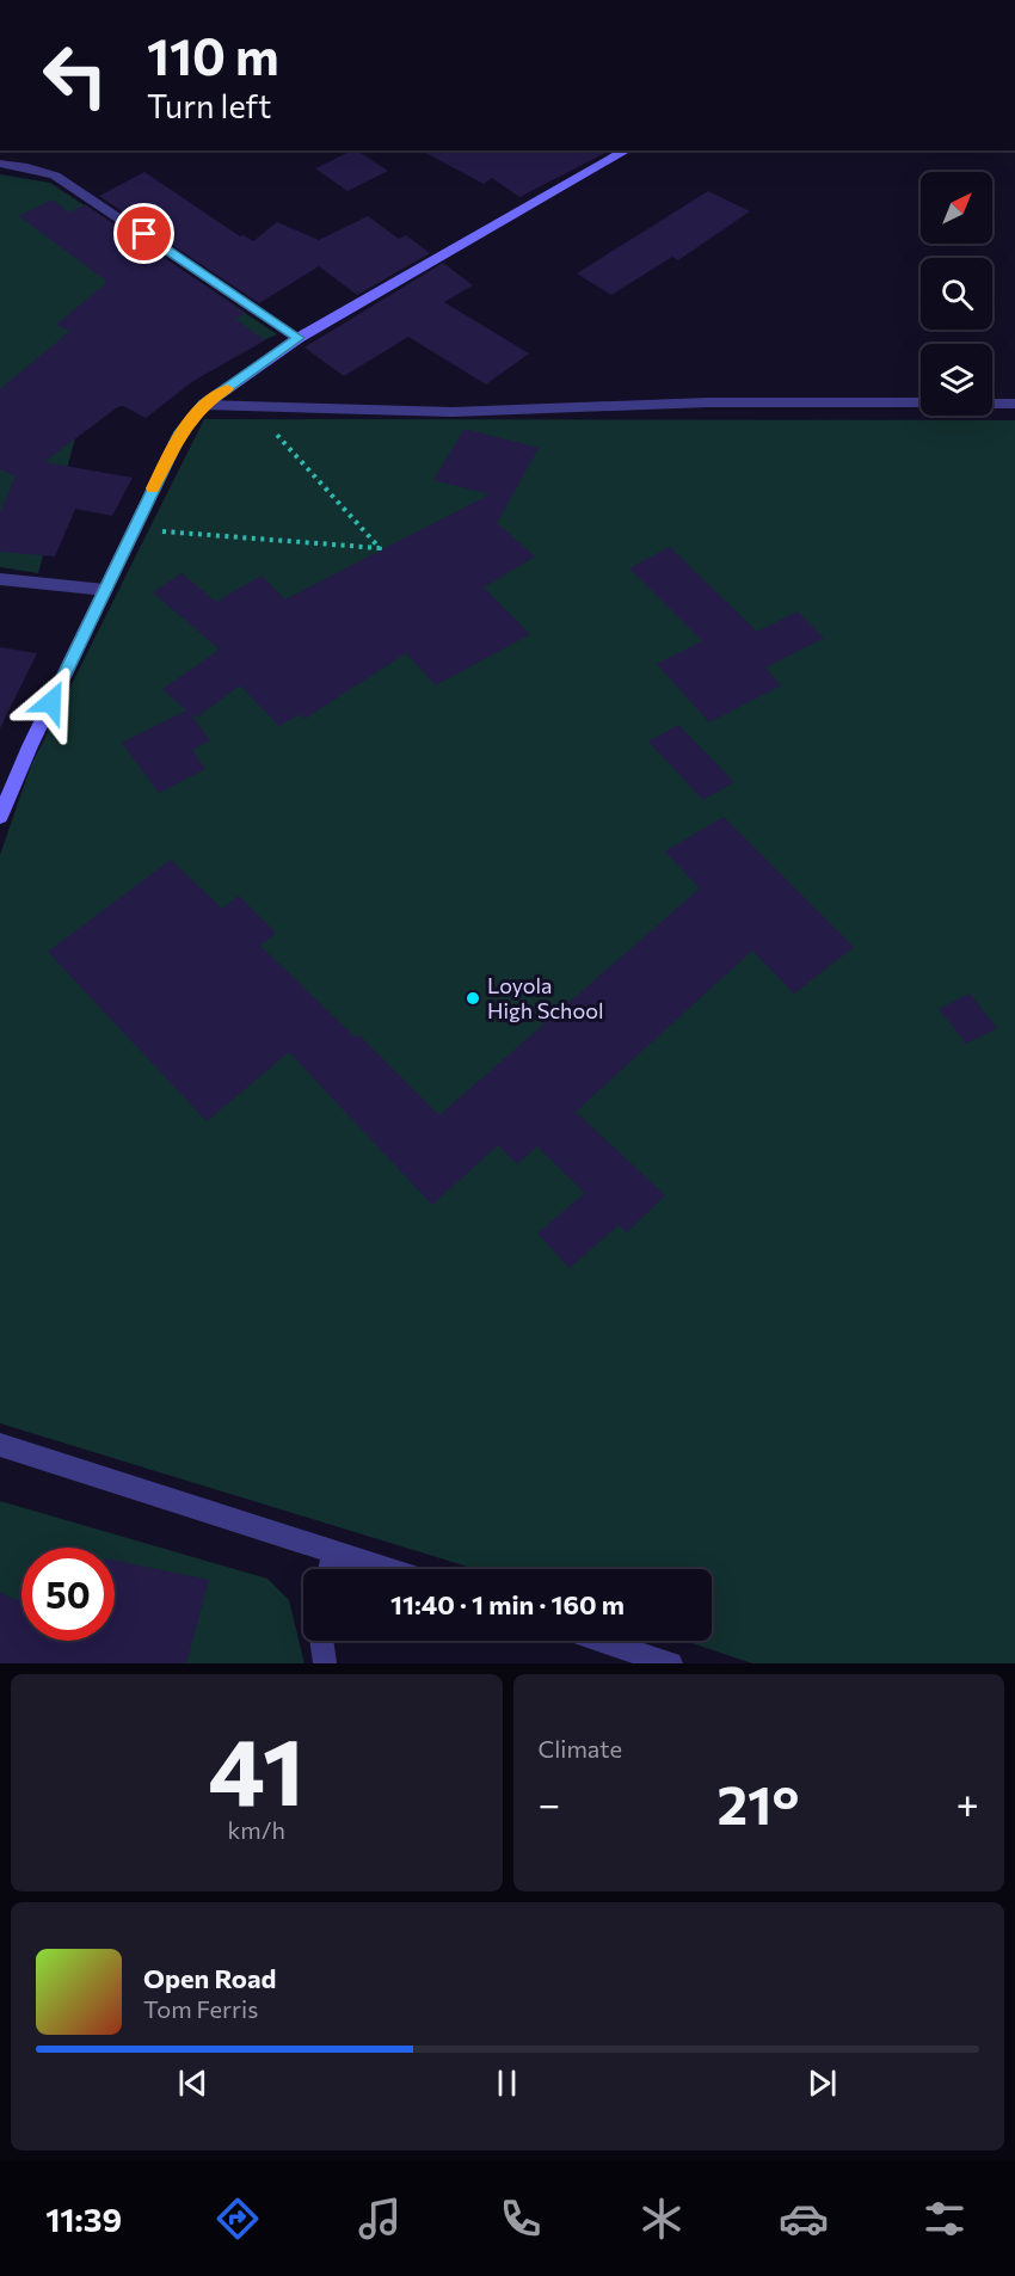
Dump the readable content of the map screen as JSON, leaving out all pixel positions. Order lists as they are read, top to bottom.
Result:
{
  "places": ["Loyola High School"],
  "north": "top right",
  "page": {
    "turn": ["110 m", "Turn left"],
    "limit": "50",
    "trip": "11:40 · 1 min · 160 m",
    "tile": [
      ["41", "km/h"],
      "Climate"
    ],
    "heat": ["−", "21°", "+"],
    "song": ["Open Road", "Tom Ferris"],
    "tabs": "11:39"
  }
}
